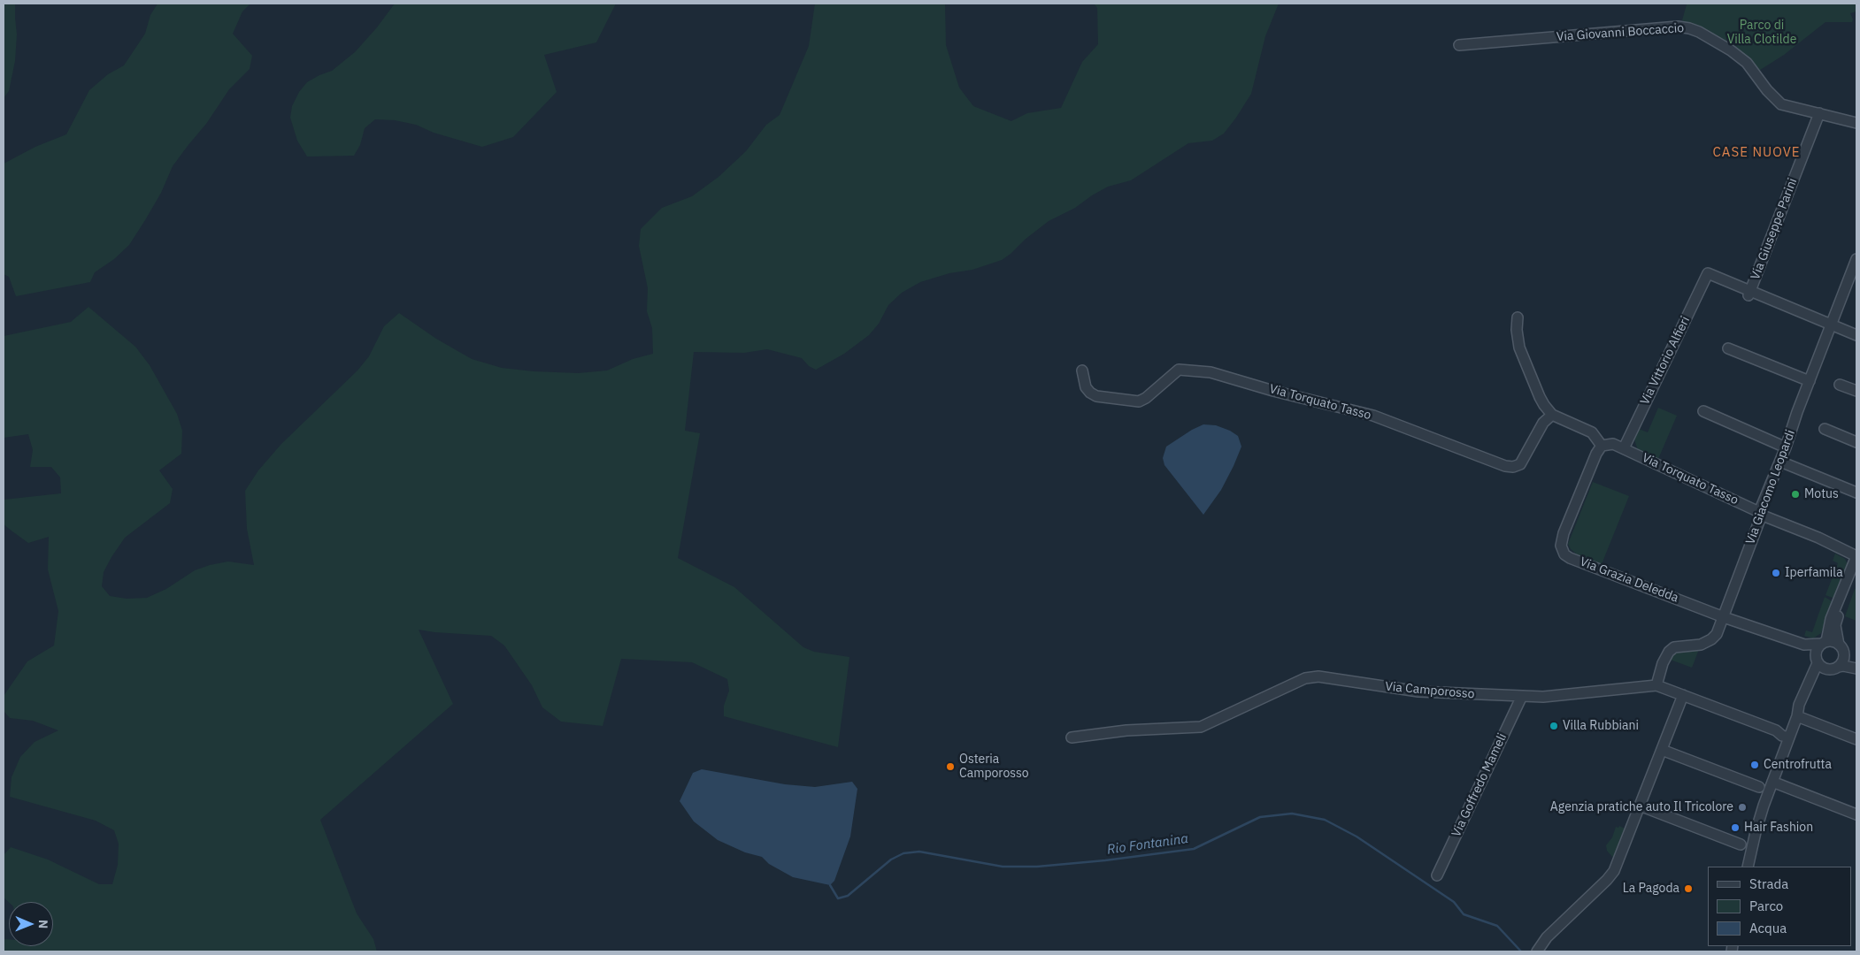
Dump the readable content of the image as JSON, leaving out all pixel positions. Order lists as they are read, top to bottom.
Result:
{
  "streets": {
    "street": [
      "Via Giovanni Boccaccio",
      "Via Giuseppe Parini",
      "Via Vittorio Alfieri",
      "Via Torquato Tasso",
      "Via Giacomo Leopardi",
      "Via Grazia Deledda",
      "Via Camporosso",
      "Via Goffredo Mameli"
    ]
  },
  "crossings": [
    ["Via Giovanni Boccaccio", "Via Giuseppe Parini"],
    ["Via Giuseppe Parini", "Via Vittorio Alfieri"],
    ["Via Vittorio Alfieri", "Via Torquato Tasso"],
    ["Via Torquato Tasso", "Via Giacomo Leopardi"],
    ["Via Torquato Tasso", "Via Grazia Deledda"],
    ["Via Giacomo Leopardi", "Via Grazia Deledda"],
    ["Via Giacomo Leopardi", "Via Camporosso"],
    ["Via Camporosso", "Via Goffredo Mameli"]
  ],
  "districts": ["CASE NUOVE"],
  "water": ["Rio Fontanina"],
  "parks": ["Parco di Villa Clotilde"],
  "places": [
    "Motus",
    "Iperfamila",
    "Villa Rubbiani",
    "Centrofrutta",
    "Osteria Camporosso",
    "Agenzia pratiche auto Il Tricolore",
    "Hair Fashion",
    "La Pagoda"
  ],
  "legend": ["Strada", "Parco", "Acqua"],
  "north": "right"
}
